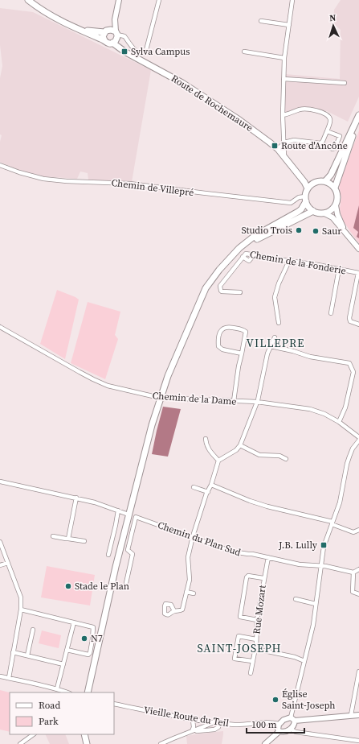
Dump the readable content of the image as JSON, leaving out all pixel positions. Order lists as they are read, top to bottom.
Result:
{
  "streets": {
    "main road": ["Route de Rochemaure"],
    "street": [
      "Chemin de Villepré",
      "Chemin de la Fonderie",
      "Chemin de la Dame",
      "Chemin du Plan Sud",
      "Rue Mozart",
      "Vieille Route du Teil"
    ]
  },
  "crossings": [
    ["Route de Rochemaure", "Chemin de Villepré"],
    ["Chemin du Plan Sud", "Rue Mozart"]
  ],
  "districts": ["VILLEPRE", "SAINT-JOSEPH"],
  "places": {
    "transit": ["Sylva Campus", "Route d'Ancône", "J.B. Lully"],
    "other": [
      "Studio Trois",
      "Saur",
      "Stade le Plan",
      "N7",
      "Église Saint-Joseph"
    ]
  },
  "legend": ["Road", "Park"],
  "scale_bar": "100 m",
  "north": "top"
}
